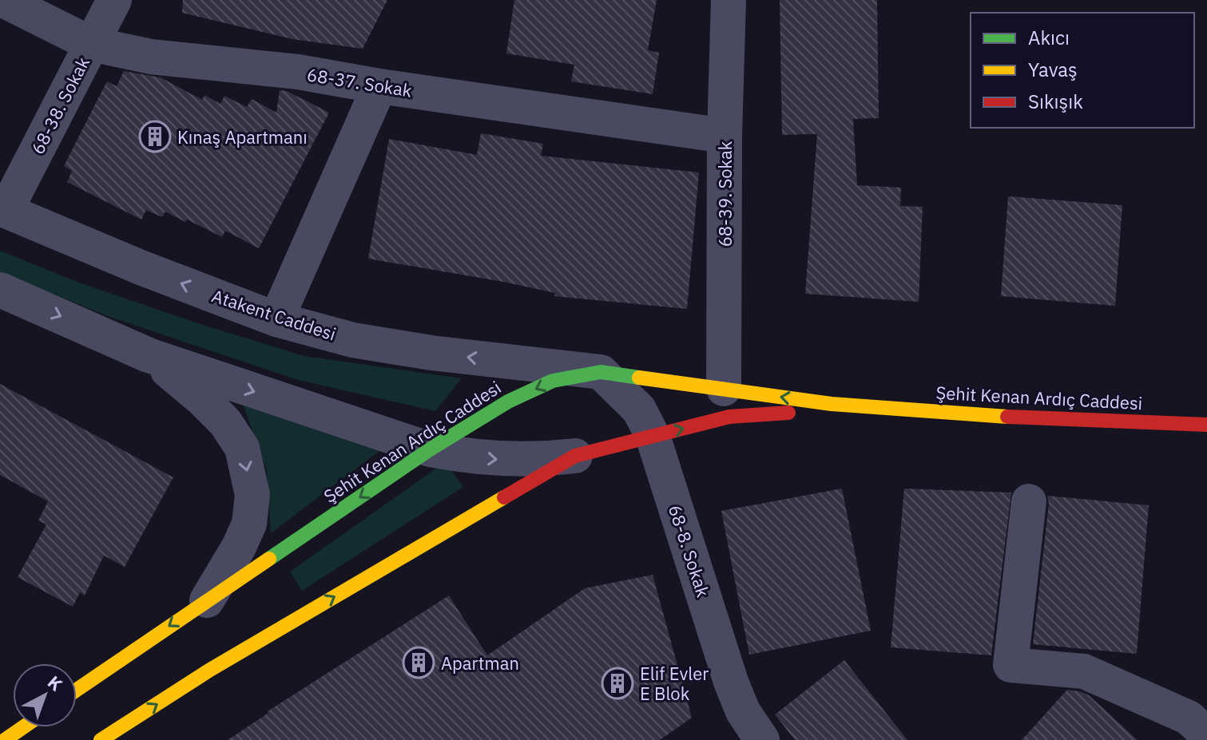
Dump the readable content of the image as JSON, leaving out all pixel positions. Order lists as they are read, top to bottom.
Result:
{
  "streets": {
    "street": [
      "68-37. Sokak",
      "68-38. Sokak",
      "68-39. Sokak",
      "Atakent Caddesi",
      "Şehit Kenan Ardıç Caddesi",
      "68-8. Sokak"
    ]
  },
  "crossings": [
    ["68-37. Sokak", "68-38. Sokak"],
    ["68-37. Sokak", "68-39. Sokak"],
    ["68-38. Sokak", "Atakent Caddesi"],
    ["68-39. Sokak", "Şehit Kenan Ardıç Caddesi"],
    ["Atakent Caddesi", "Şehit Kenan Ardıç Caddesi"],
    ["Atakent Caddesi", "68-8. Sokak"],
    ["Şehit Kenan Ardıç Caddesi", "68-8. Sokak"]
  ],
  "places": {
    "building": ["Kınaş Apartmanı", "Apartman", "Elif Evler E Blok"]
  },
  "legend": ["Akıcı", "Yavaş", "Sıkışık"],
  "north": "top right"
}
